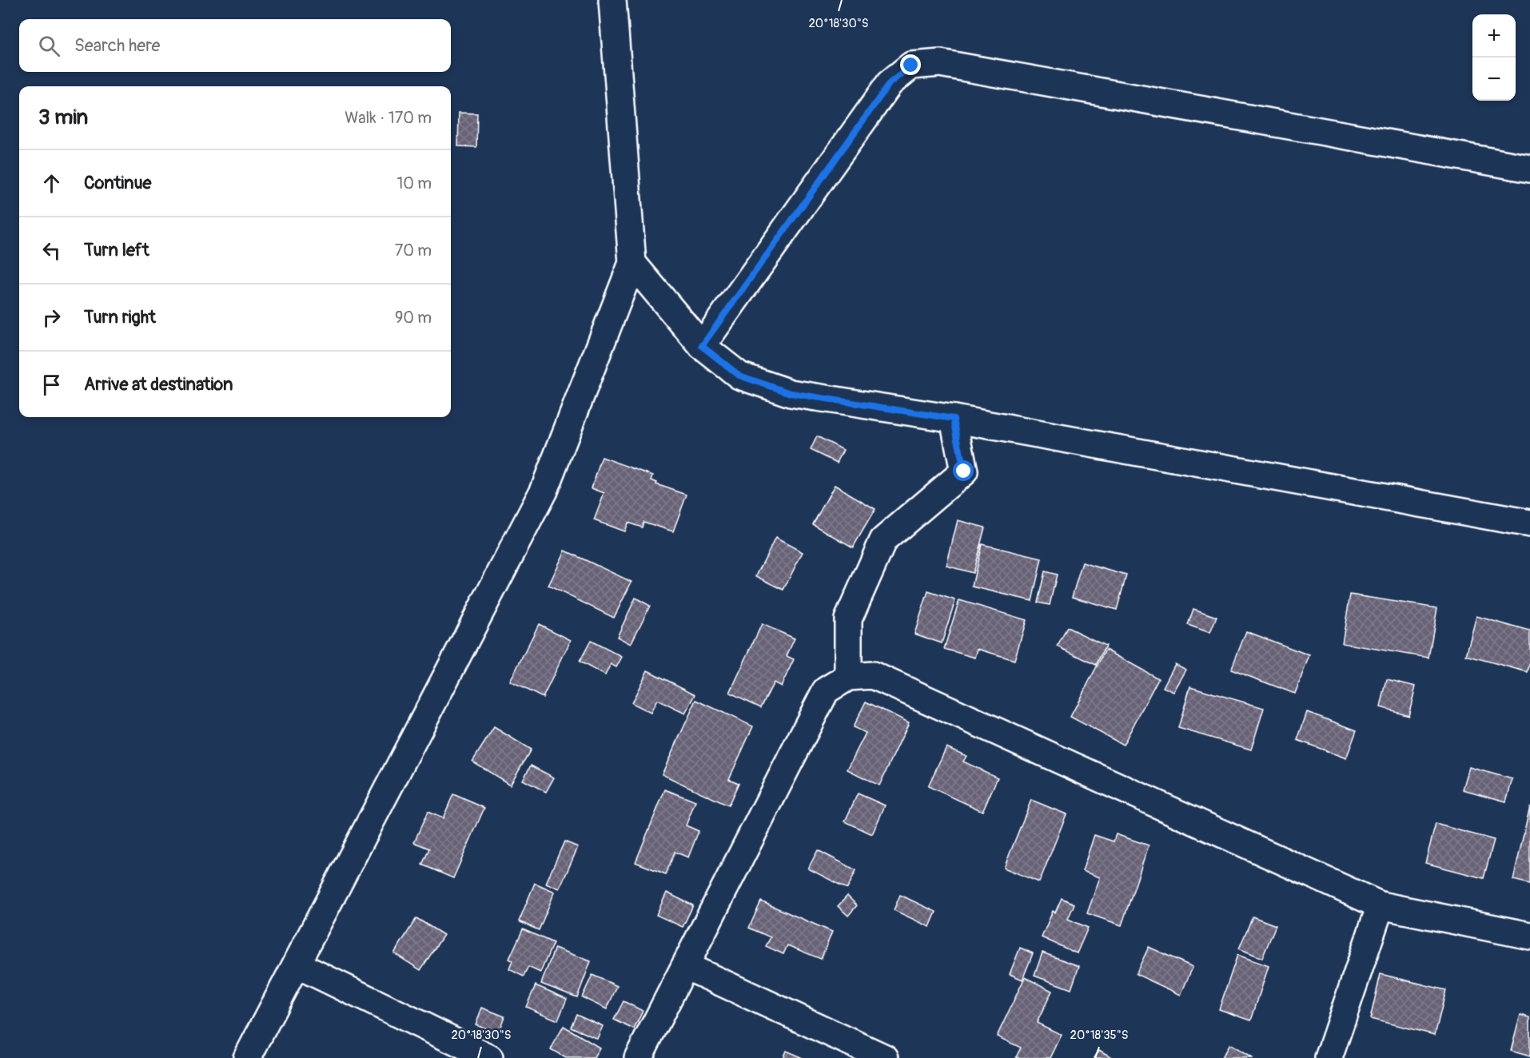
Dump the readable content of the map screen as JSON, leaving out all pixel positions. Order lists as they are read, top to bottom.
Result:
{
  "page": {
    "map_buttons": ["+", "−"],
    "search": "Search here",
    "heading": ["3 min", "Walk · 170 m"],
    "list": [
      ["Continue", "10 m"],
      ["Turn left", "70 m"],
      ["Turn right", "90 m"],
      "Arrive at destination"
    ]
  },
  "coordinates": ["20°18'30\"S", "20°18'35\"S"]
}
